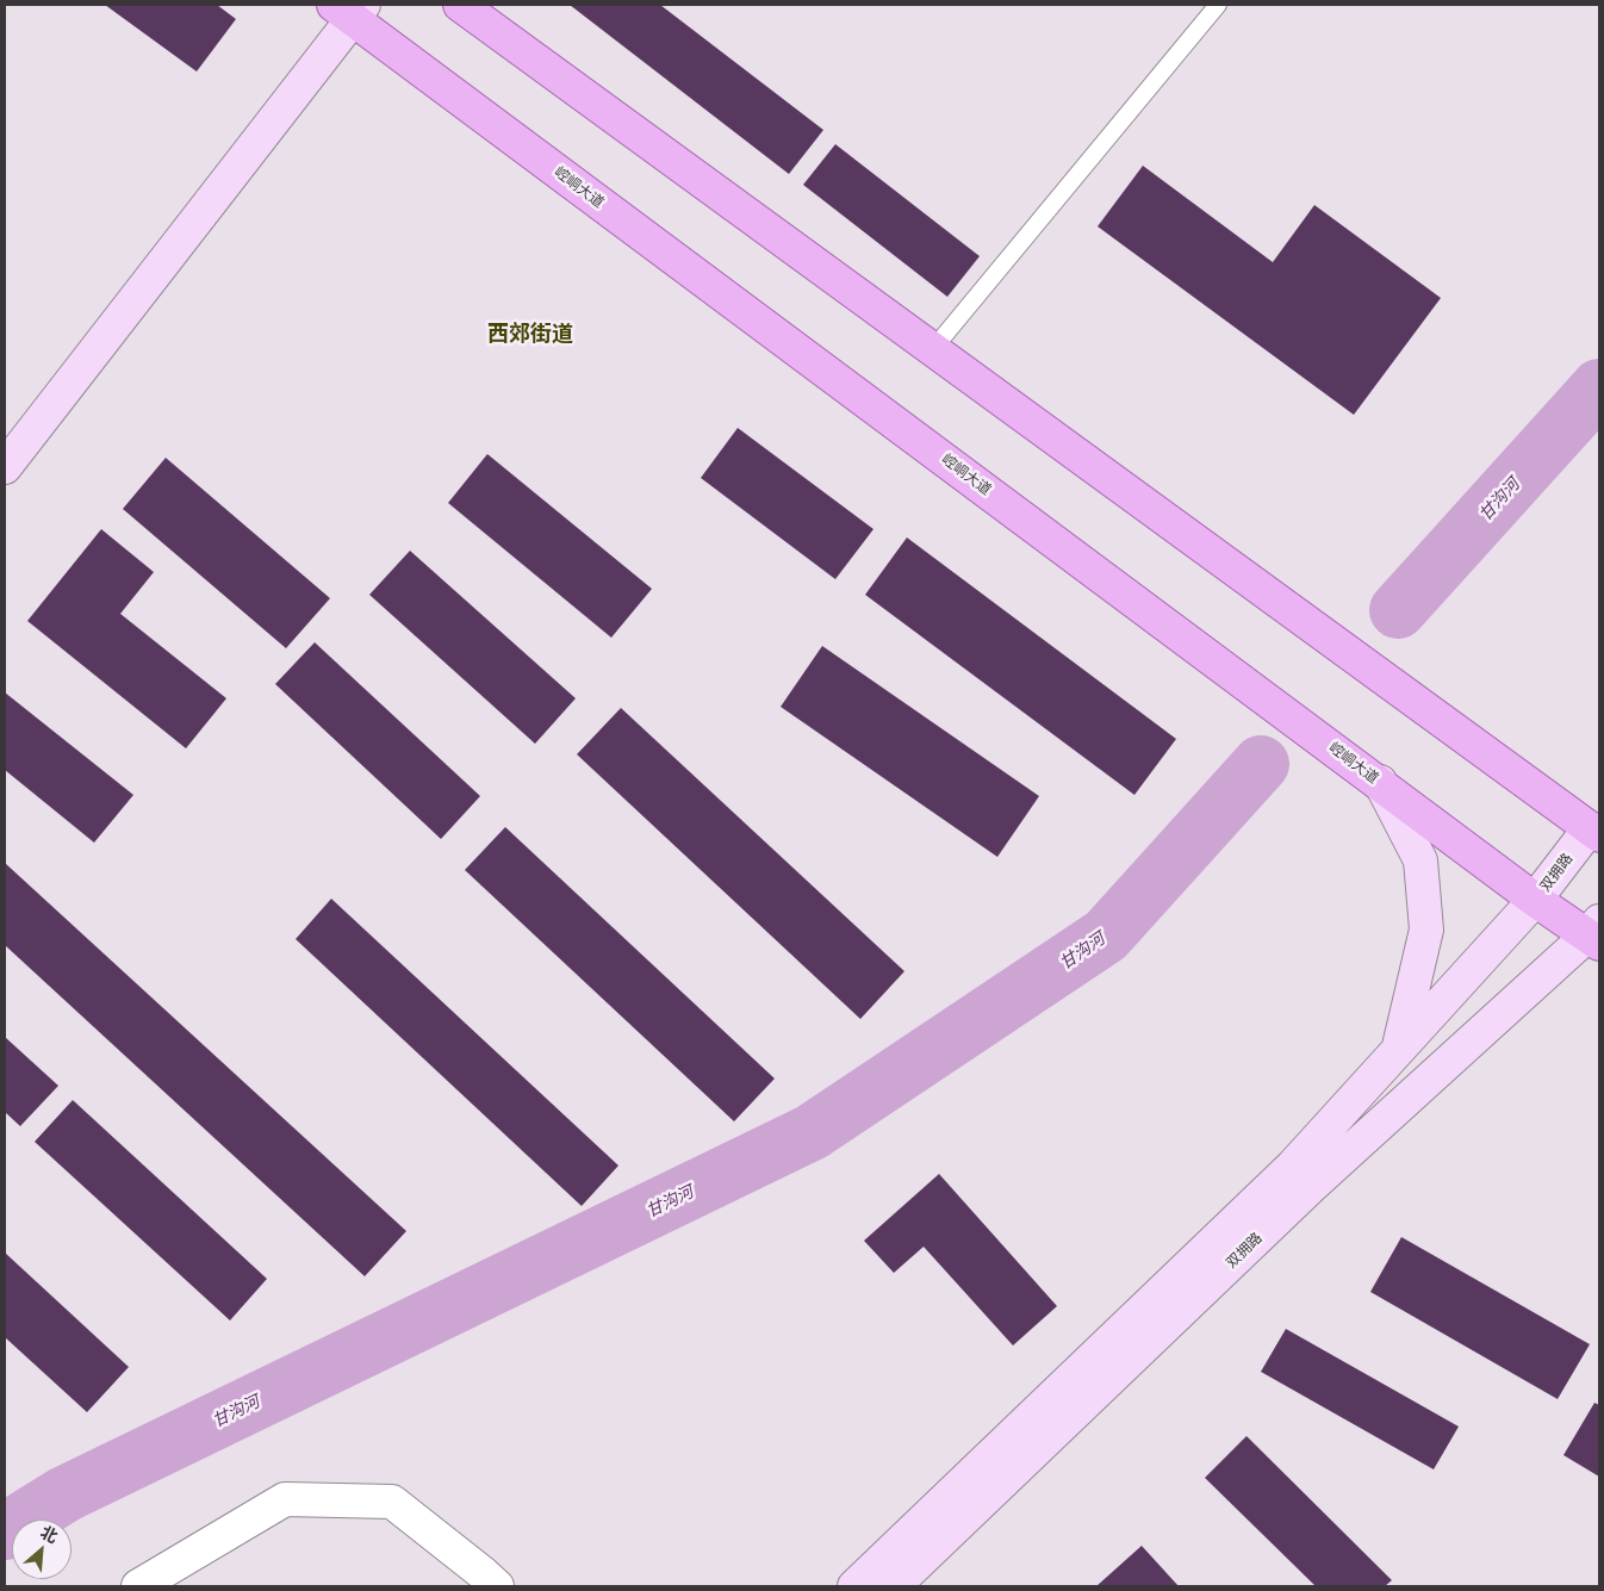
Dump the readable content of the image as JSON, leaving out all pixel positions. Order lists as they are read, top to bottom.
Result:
{
  "streets": {
    "main road": ["崆峒大道", "双拥路"]
  },
  "crossings": [
    ["崆峒大道", "双拥路"]
  ],
  "districts": ["西郊街道"],
  "water": ["甘沟河"],
  "north": "top right"
}
